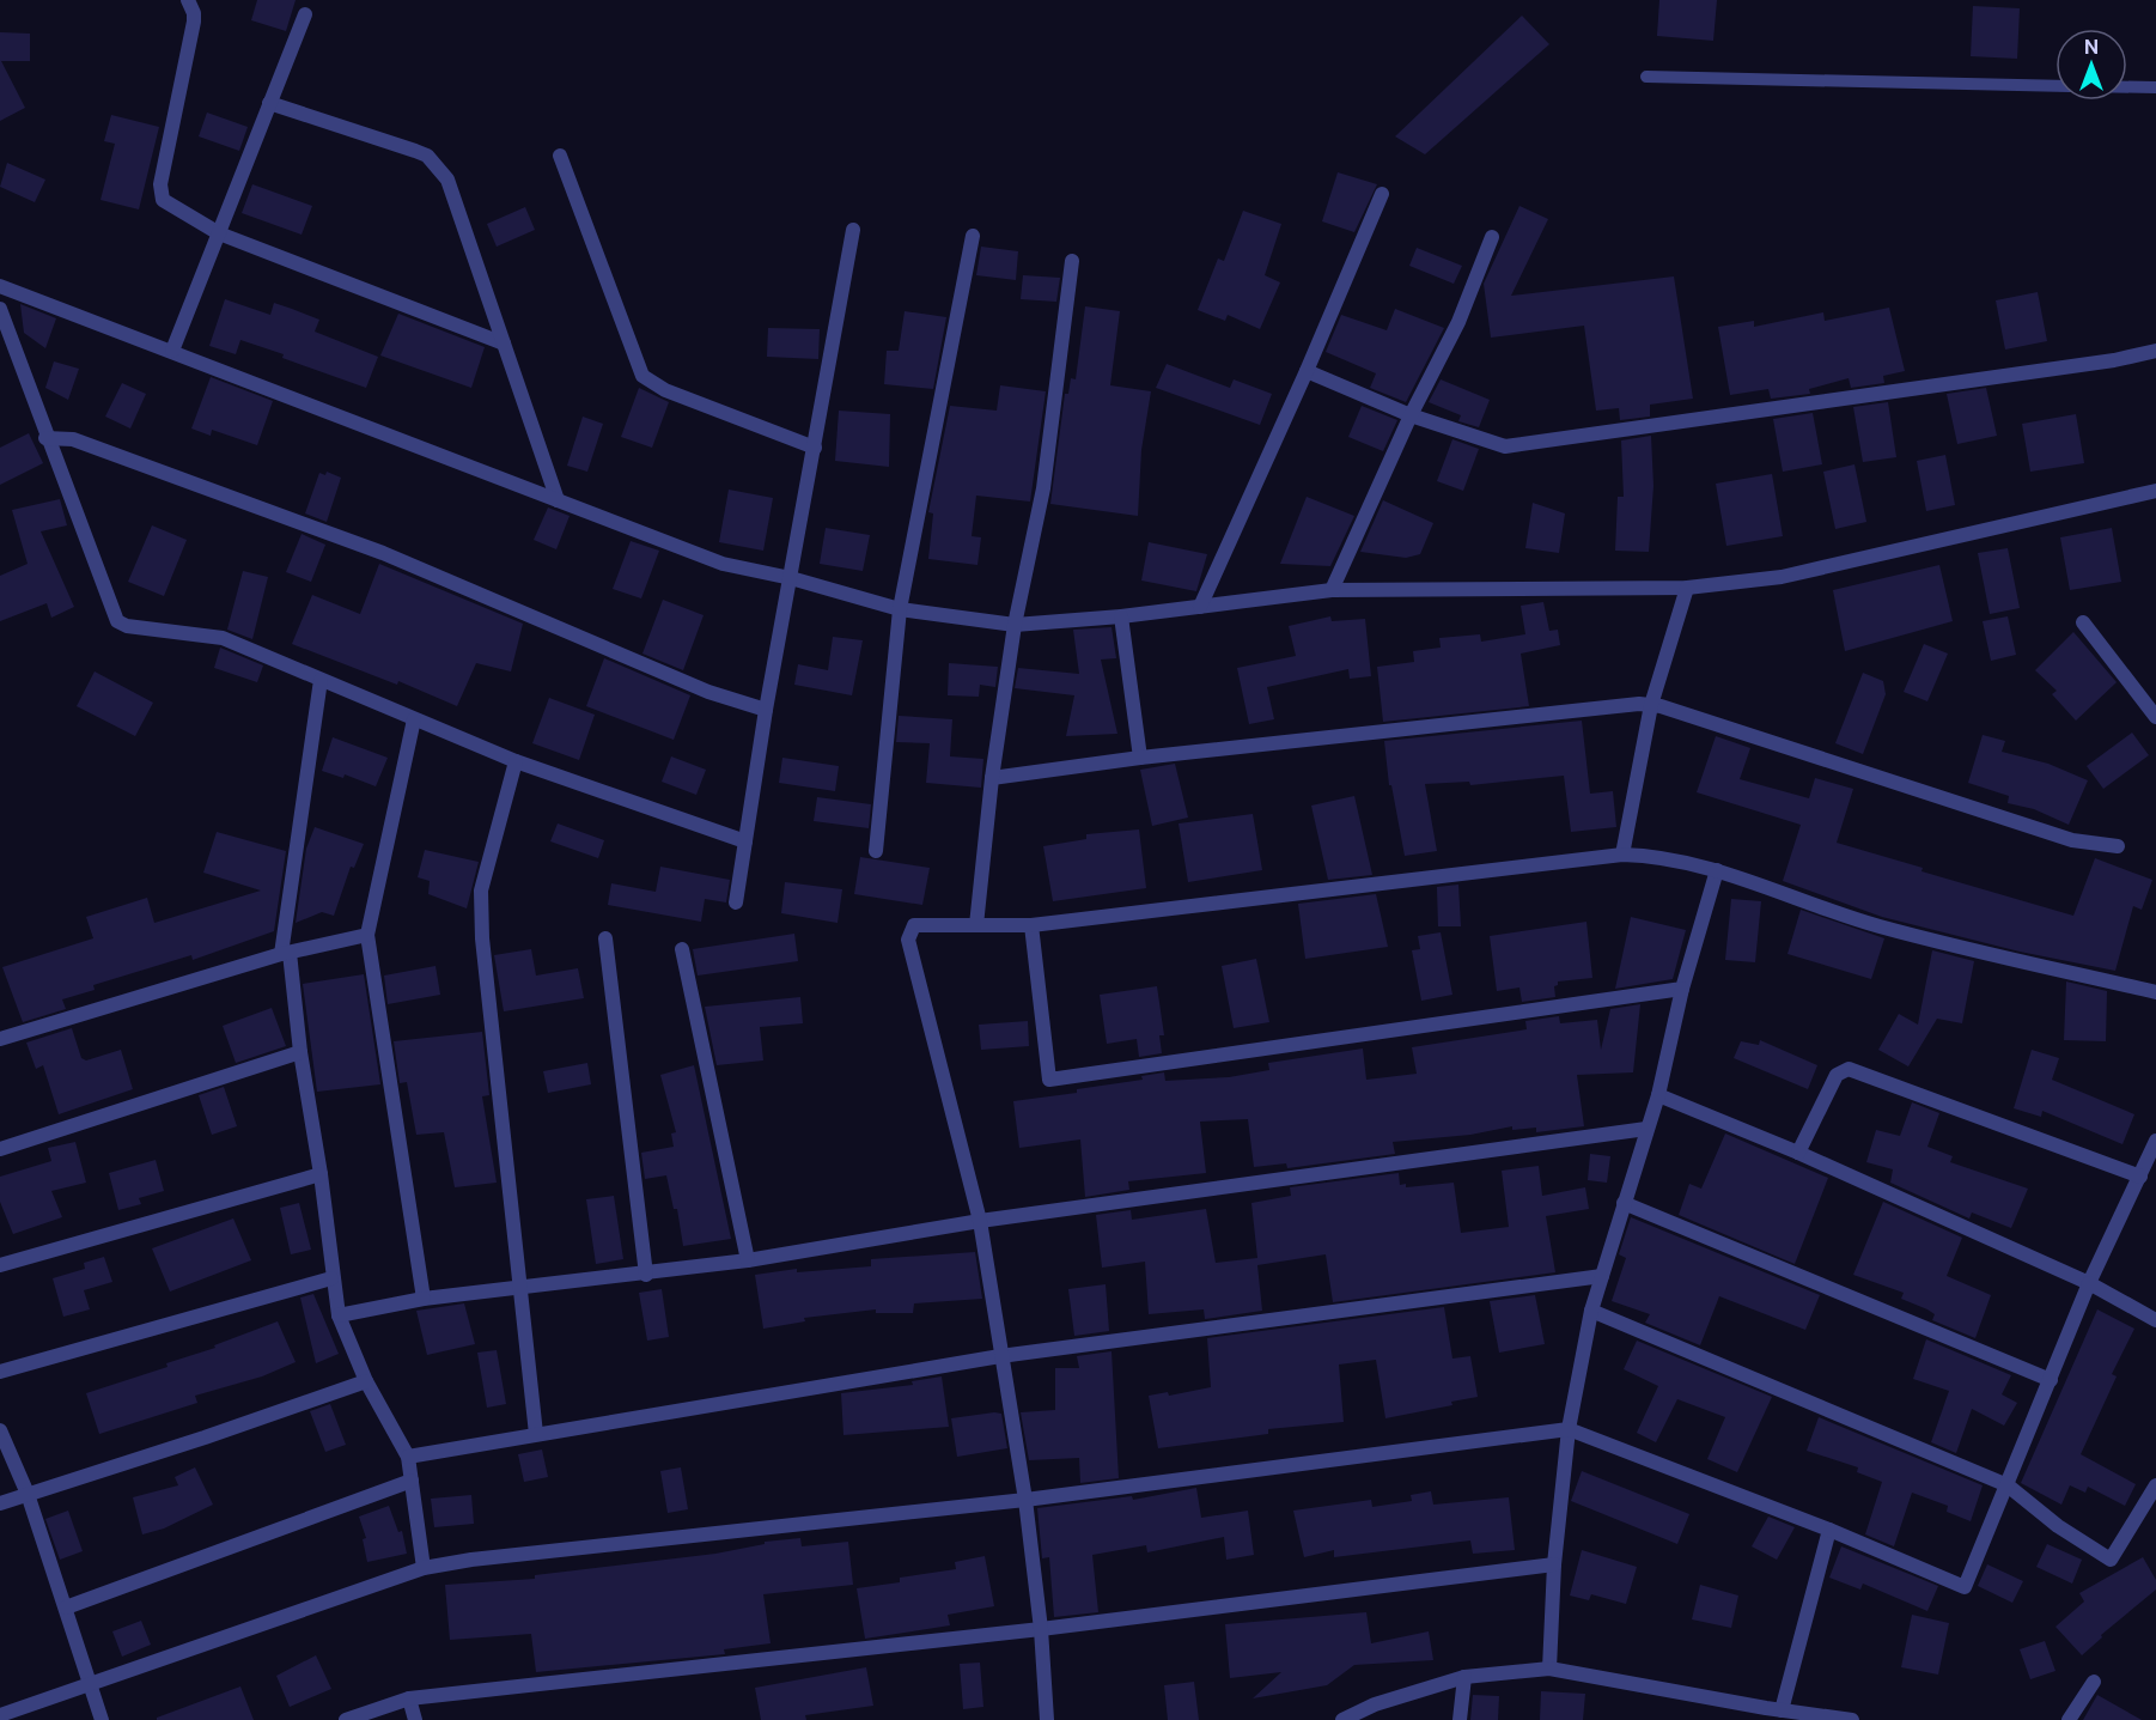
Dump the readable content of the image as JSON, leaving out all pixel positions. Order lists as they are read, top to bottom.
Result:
{
  "north": "top"
}
